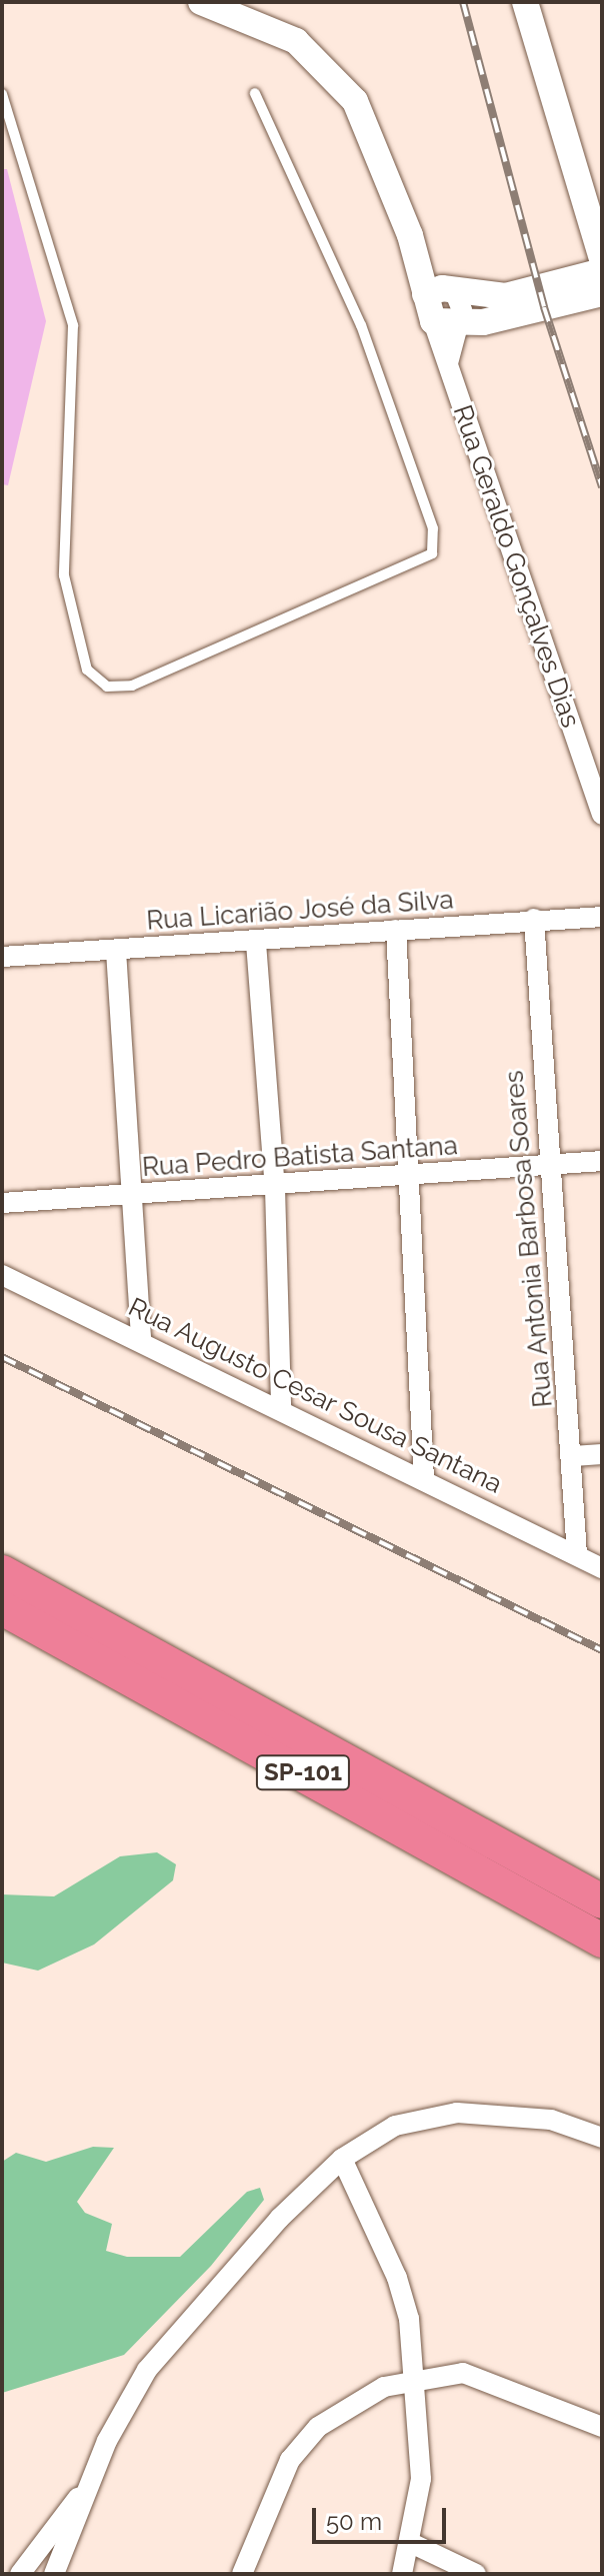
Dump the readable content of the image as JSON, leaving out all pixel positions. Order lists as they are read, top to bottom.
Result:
{
  "streets": {
    "highway": ["SP-101"],
    "street": [
      "Rua Geraldo Gonçalves Dias",
      "Rua Licarião José da Silva",
      "Rua Pedro Batista Santana",
      "Rua Antonia Barbosa Soares",
      "Rua Augusto Cesar Sousa Santana"
    ]
  },
  "crossings": [
    ["Rua Licarião José da Silva", "Rua Antonia Barbosa Soares"],
    ["Rua Pedro Batista Santana", "Rua Antonia Barbosa Soares"],
    ["Rua Antonia Barbosa Soares", "Rua Augusto Cesar Sousa Santana"]
  ],
  "scale_bar": "50 m"
}
